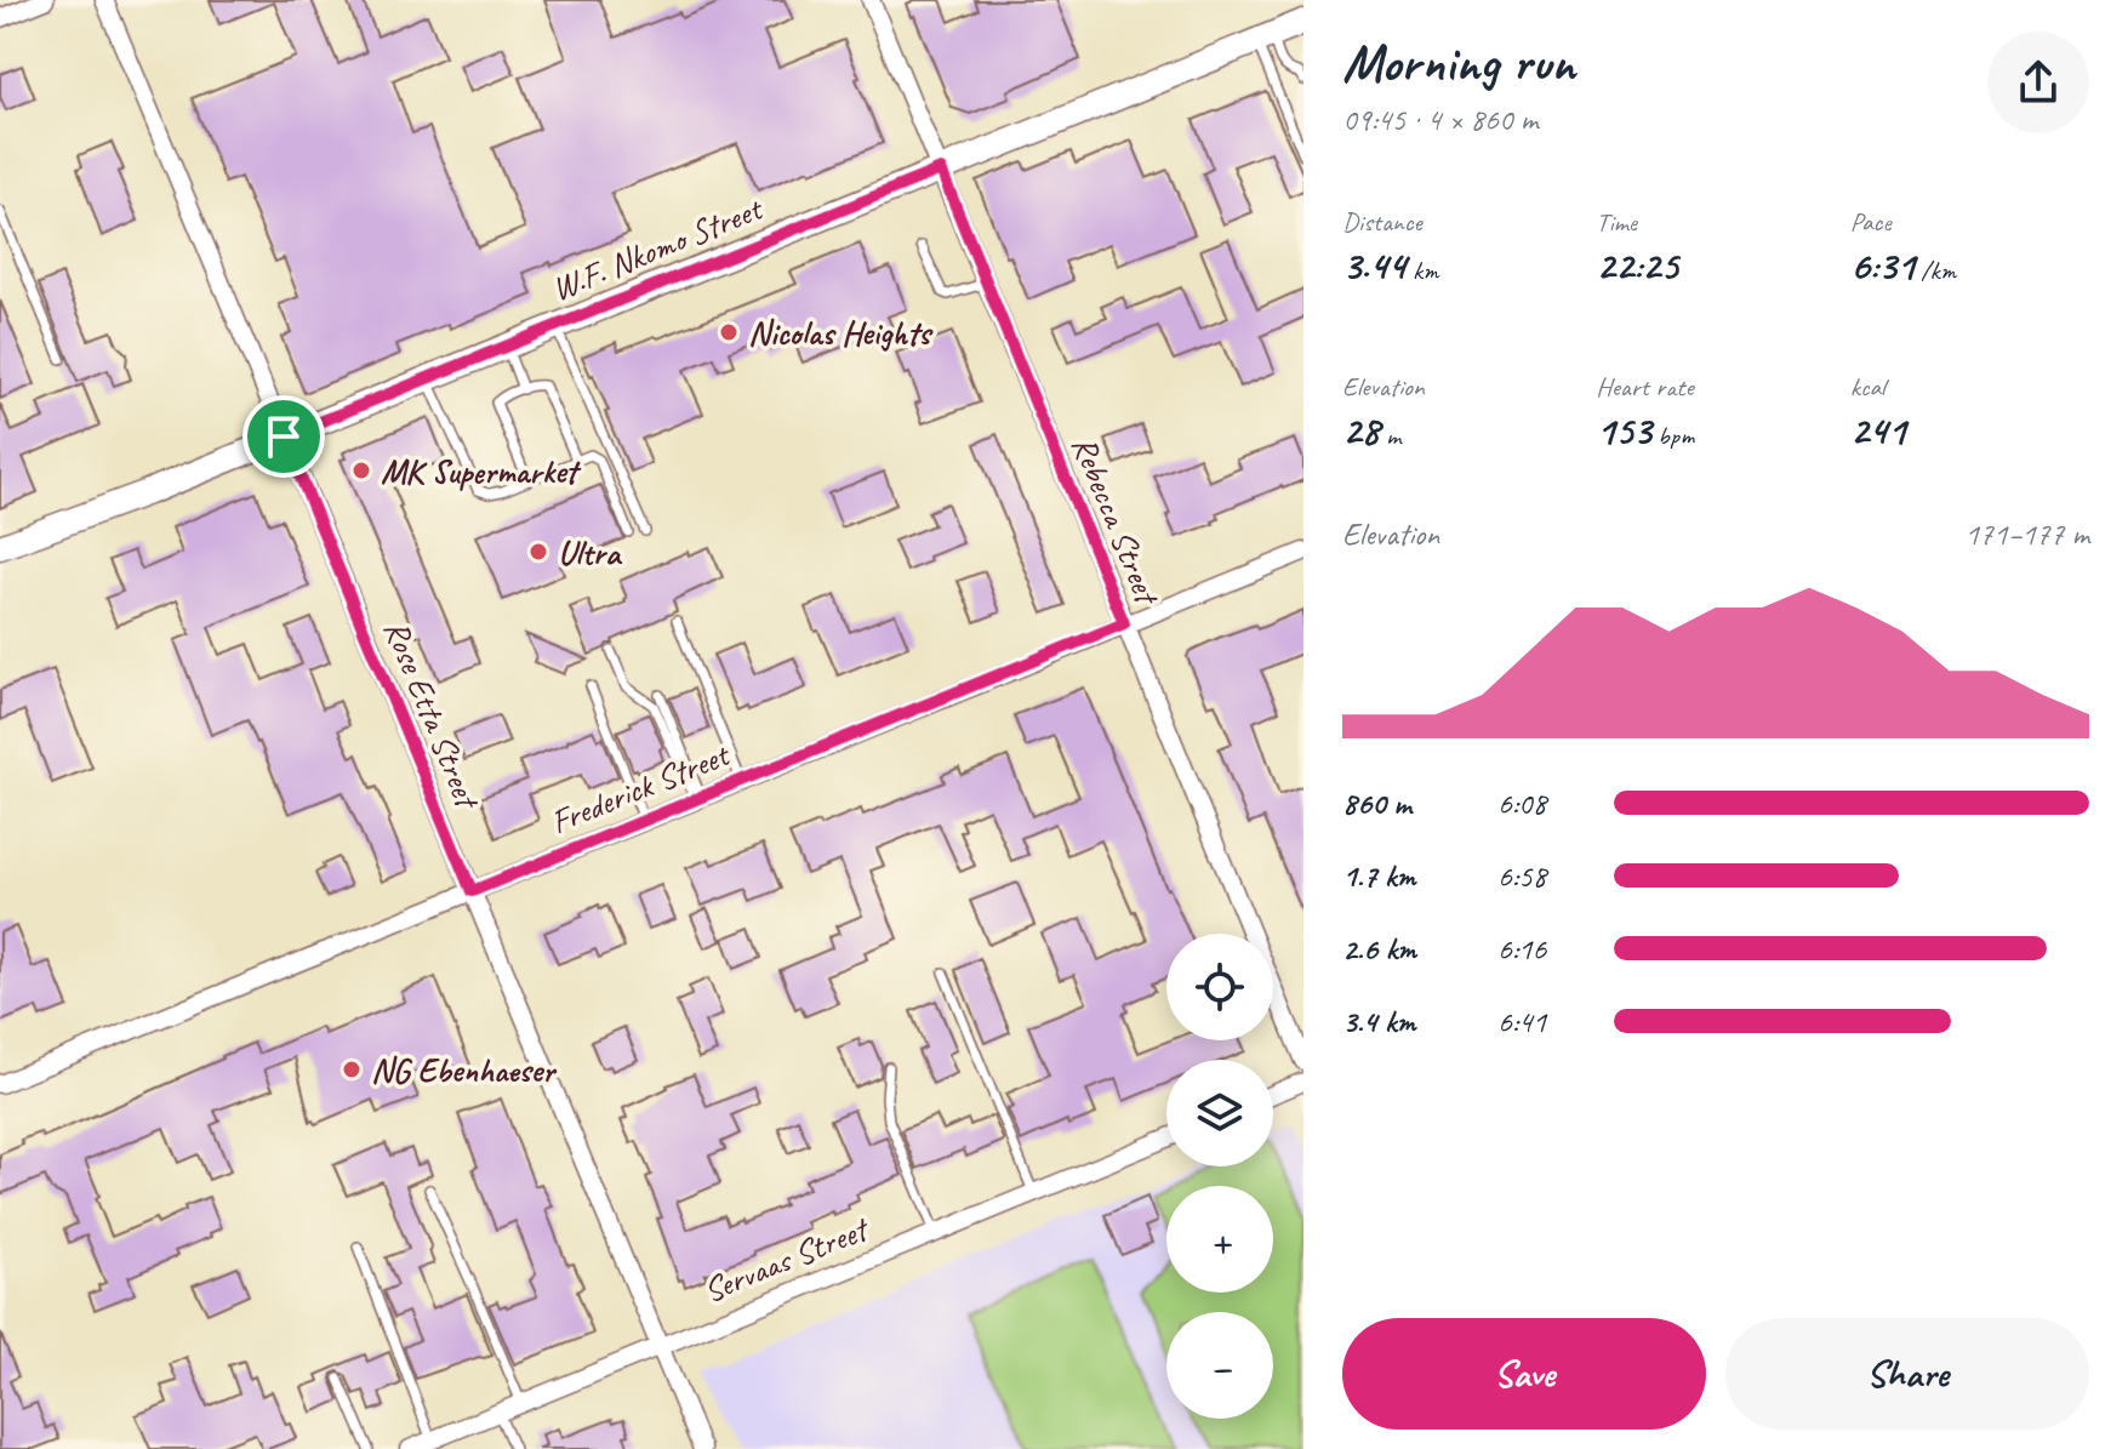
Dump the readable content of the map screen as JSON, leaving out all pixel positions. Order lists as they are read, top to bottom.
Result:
{
  "streets": {
    "main road": ["W.F. Nkomo Street"],
    "street": [
      "Rebecca Street",
      "Rose Etta Street",
      "Frederick Street",
      "Servaas Street"
    ]
  },
  "crossings": [
    ["W.F. Nkomo Street", "Rebecca Street"],
    ["W.F. Nkomo Street", "Rose Etta Street"],
    ["Rebecca Street", "Frederick Street"],
    ["Rose Etta Street", "Frederick Street"],
    ["Rose Etta Street", "Servaas Street"]
  ],
  "places": [
    "Nicolas Heights",
    "MK Supermarket",
    "Ultra",
    "NG Ebenhaeser"
  ],
  "page": {
    "heading": ["Morning run", "09:45 · 4 × 860 m"],
    "stats": [
      ["Distance", "3.44 km"],
      ["Time", "22:25"],
      ["Pace", "6:31 /km"],
      ["Elevation", "28 m"],
      ["Heart rate", "153 bpm"],
      ["kcal", "241"]
    ],
    "chart": ["Elevation", "171–177 m"],
    "list": [
      {
        "name": "860 m",
        "note": "6:08"
      },
      {
        "name": "1.7 km",
        "note": "6:58"
      },
      {
        "name": "2.6 km",
        "note": "6:16"
      },
      {
        "name": "3.4 km",
        "note": "6:41"
      }
    ],
    "map_buttons": ["+", "−"],
    "buttons": ["Save", "Share"]
  }
}
